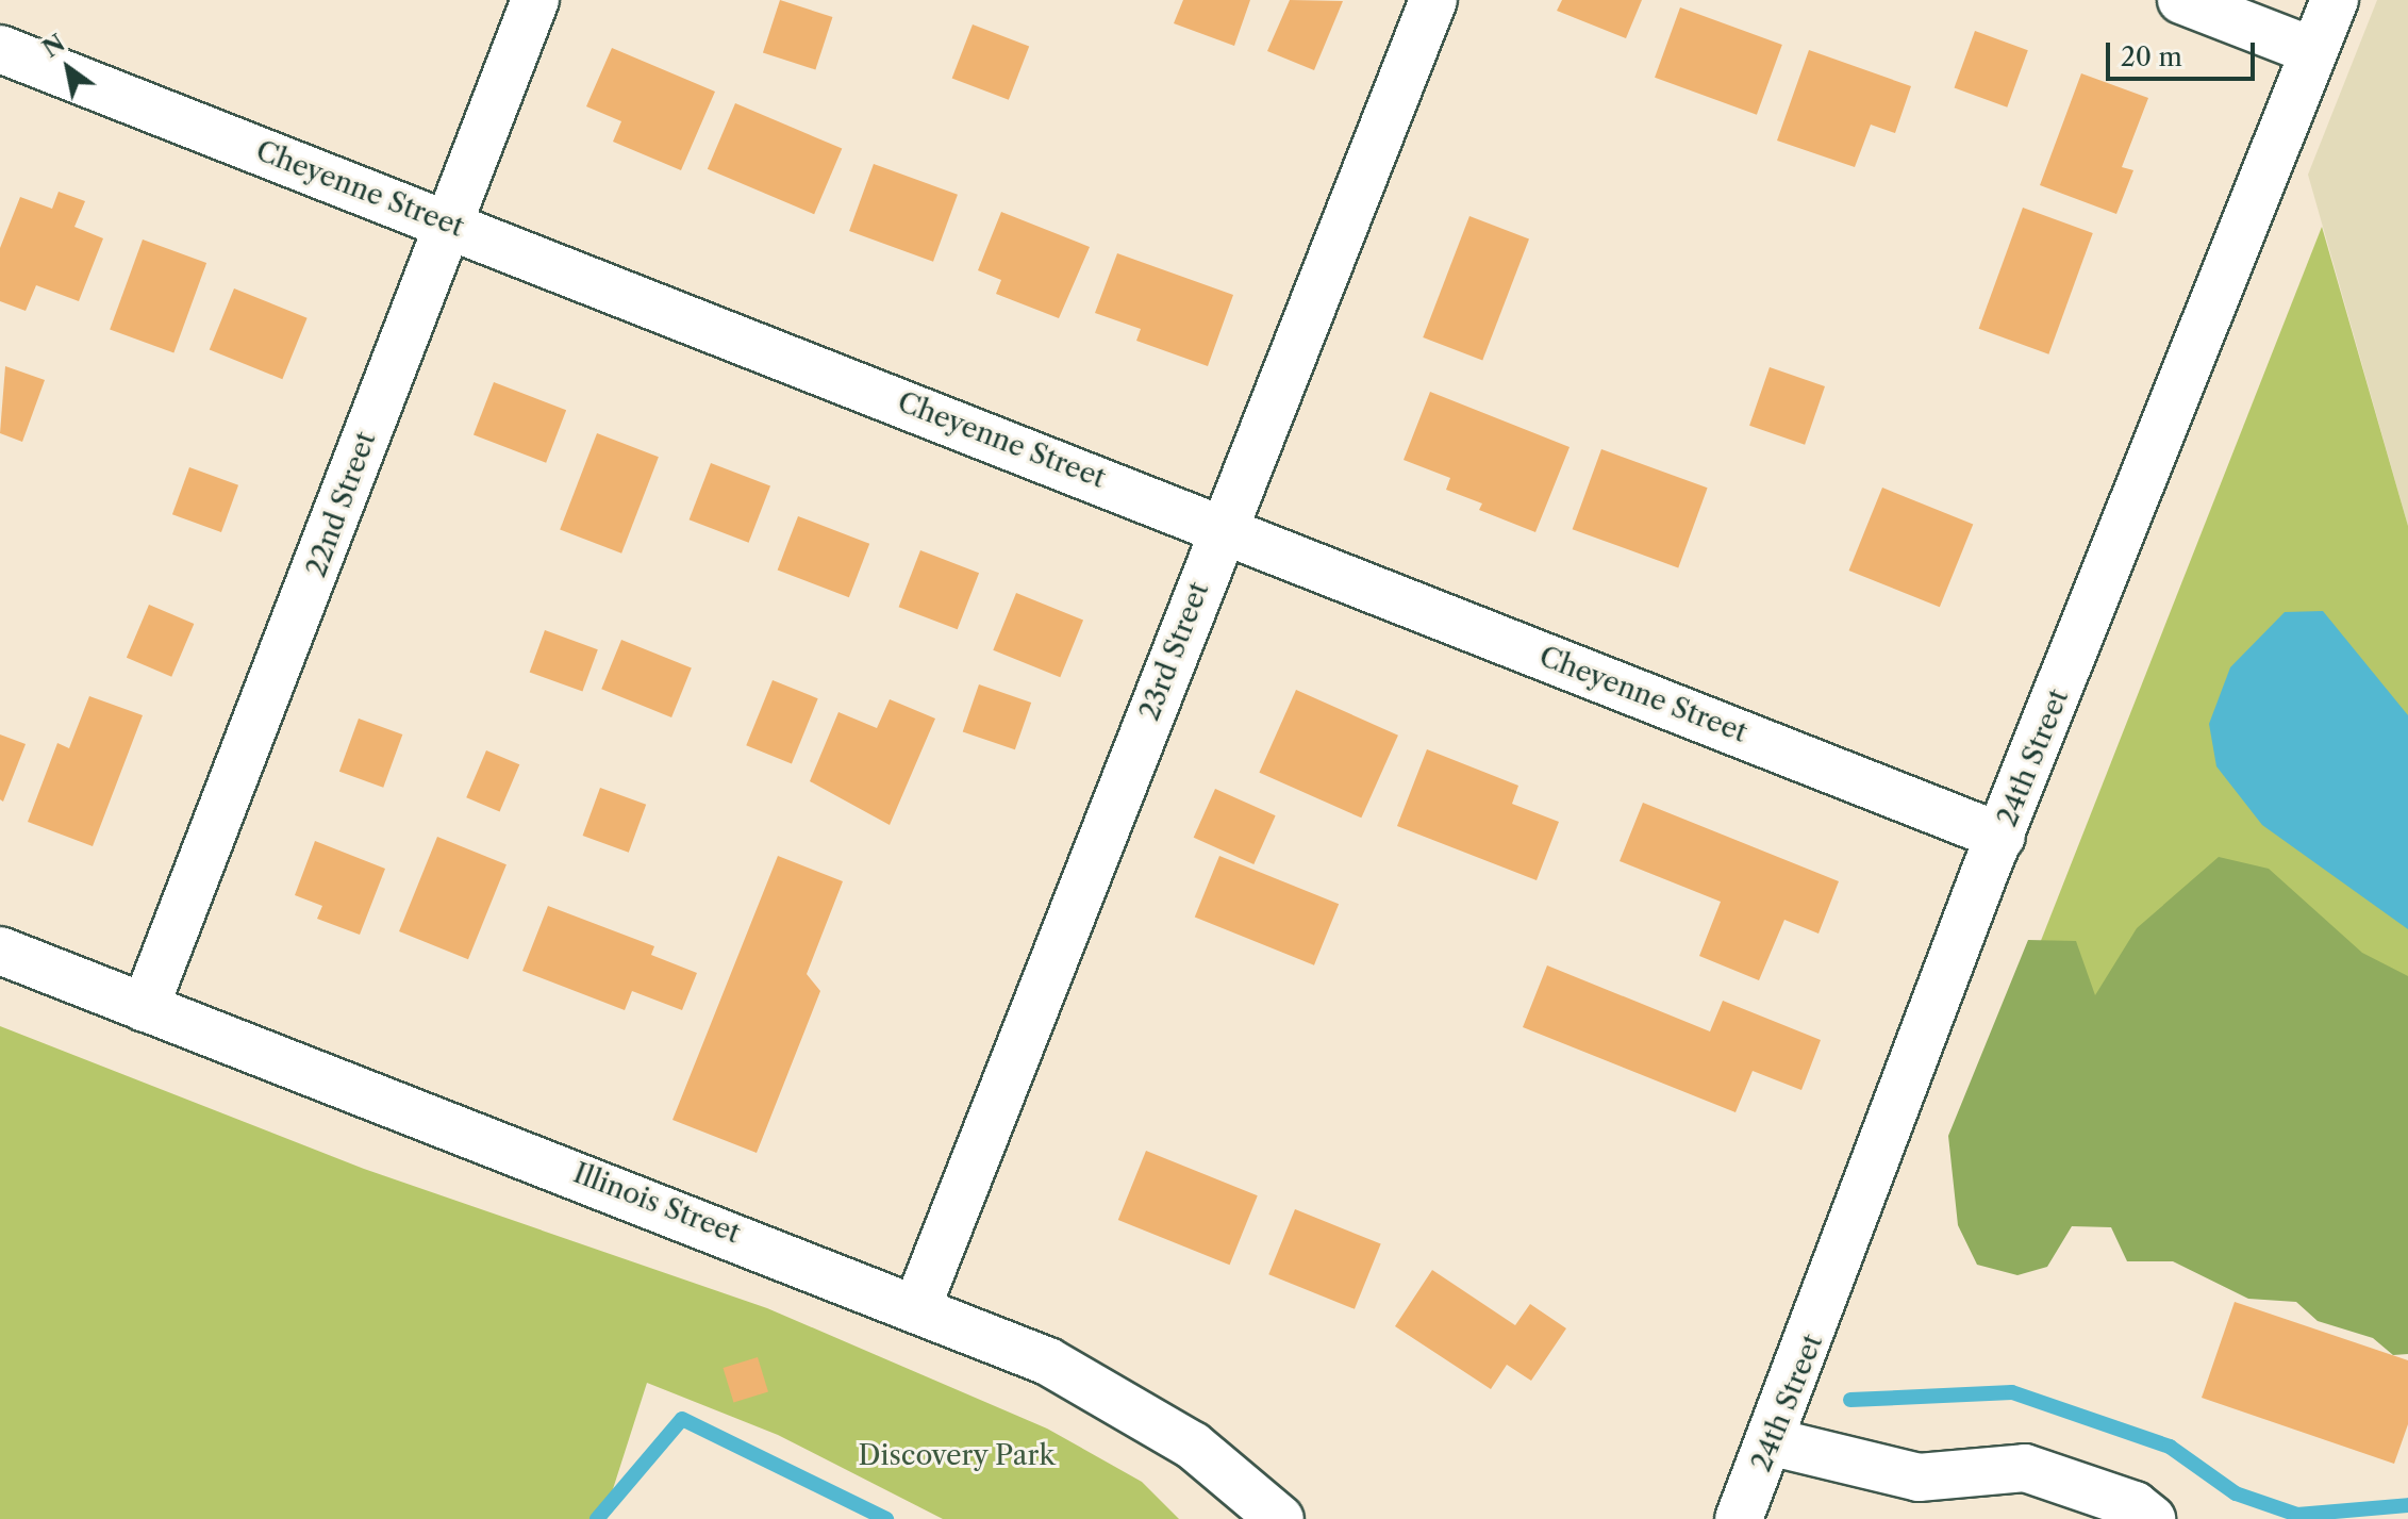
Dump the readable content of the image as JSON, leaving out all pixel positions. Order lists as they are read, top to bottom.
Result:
{
  "streets": {
    "street": [
      "Cheyenne Street",
      "22nd Street",
      "23rd Street",
      "24th Street",
      "Illinois Street"
    ]
  },
  "crossings": [
    ["Cheyenne Street", "22nd Street"],
    ["Cheyenne Street", "23rd Street"],
    ["Cheyenne Street", "24th Street"],
    ["22nd Street", "Illinois Street"],
    ["23rd Street", "Illinois Street"]
  ],
  "parks": ["Discovery Park"],
  "scale_bar": "20 m",
  "north": "top left"
}
